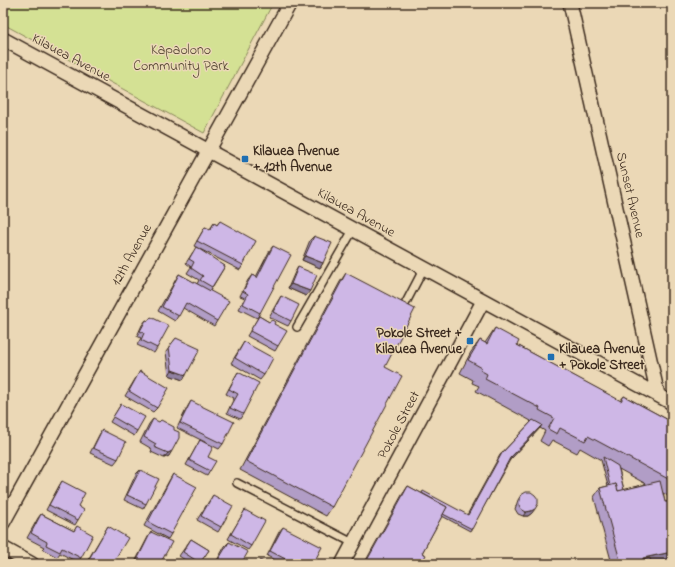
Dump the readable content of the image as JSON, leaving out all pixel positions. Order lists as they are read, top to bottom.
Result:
{
  "streets": {
    "street": [
      "Kilauea Avenue",
      "Sunset Avenue",
      "12th Avenue",
      "Pokole Street"
    ]
  },
  "crossings": [
    ["Kilauea Avenue", "Sunset Avenue"],
    ["Kilauea Avenue", "12th Avenue"],
    ["Kilauea Avenue", "Pokole Street"]
  ],
  "parks": ["Kapaolono Community Park"],
  "places": {
    "transit": ["Kilauea Avenue + 12th Avenue", "Pokole Street + Kilauea Avenue", "Kilauea Avenue + Pokole Street"]
  }
}
